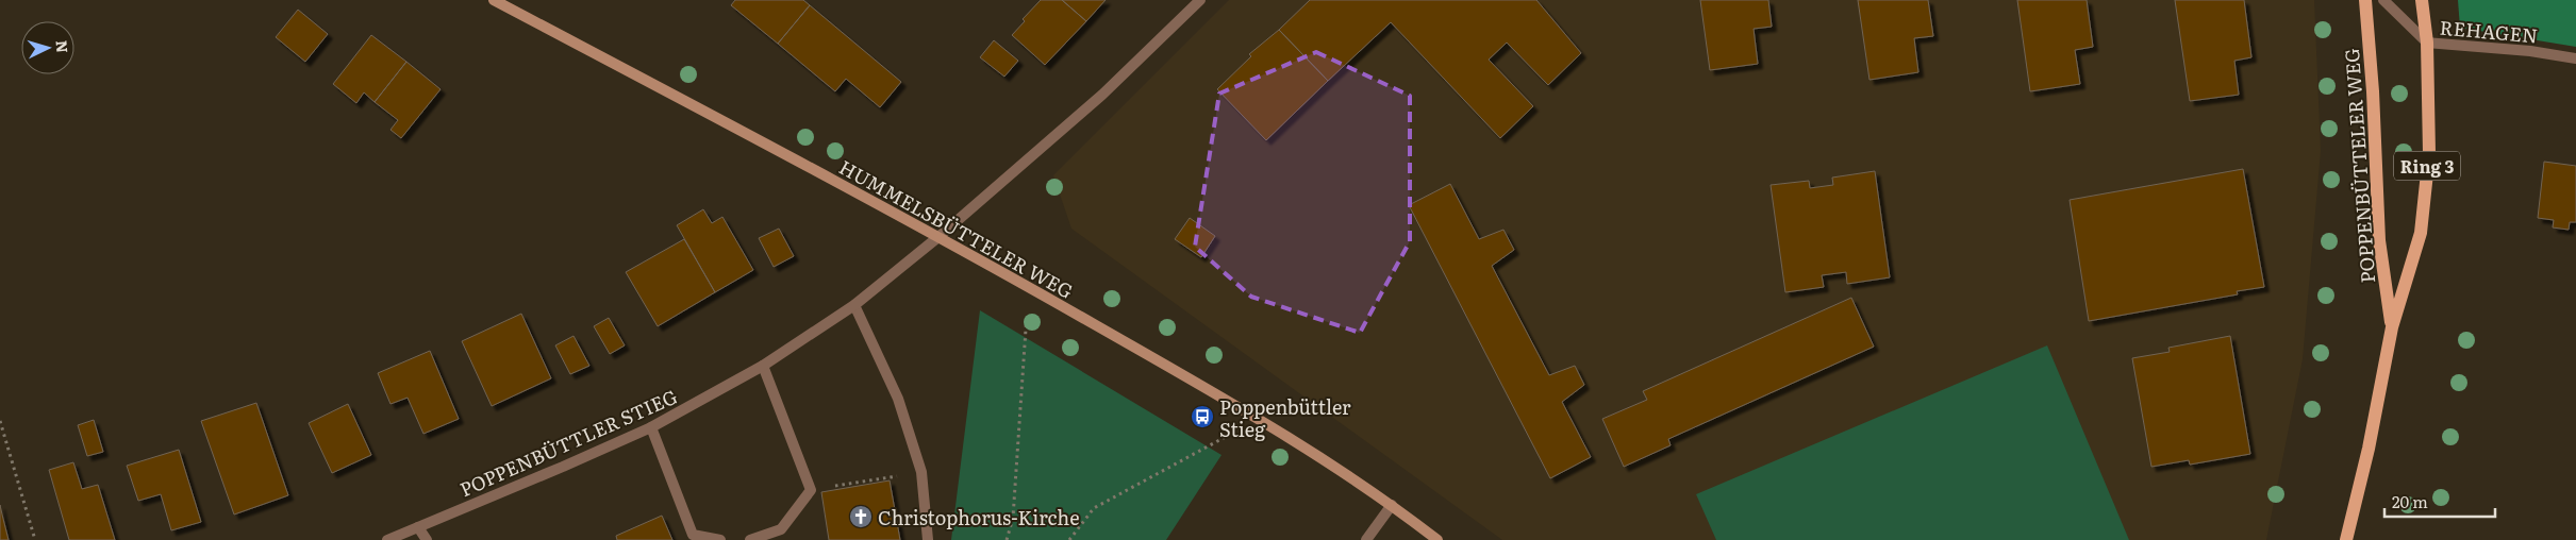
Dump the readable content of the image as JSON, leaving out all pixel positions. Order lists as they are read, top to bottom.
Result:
{
  "streets": {
    "main road": ["POPPENBÜTTELER WEG", "Ring 3"],
    "street": ["REHAGEN", "HUMMELSBÜTTELER WEG", "POPPENBÜTTLER STIEG"]
  },
  "crossings": [
    ["REHAGEN", "POPPENBÜTTELER WEG"],
    ["HUMMELSBÜTTELER WEG", "POPPENBÜTTLER STIEG"]
  ],
  "places": {
    "bus stop": ["Poppenbüttler Stieg"],
    "church": ["Christophorus-Kirche"]
  },
  "scale_bar": "20 m",
  "north": "right"
}
